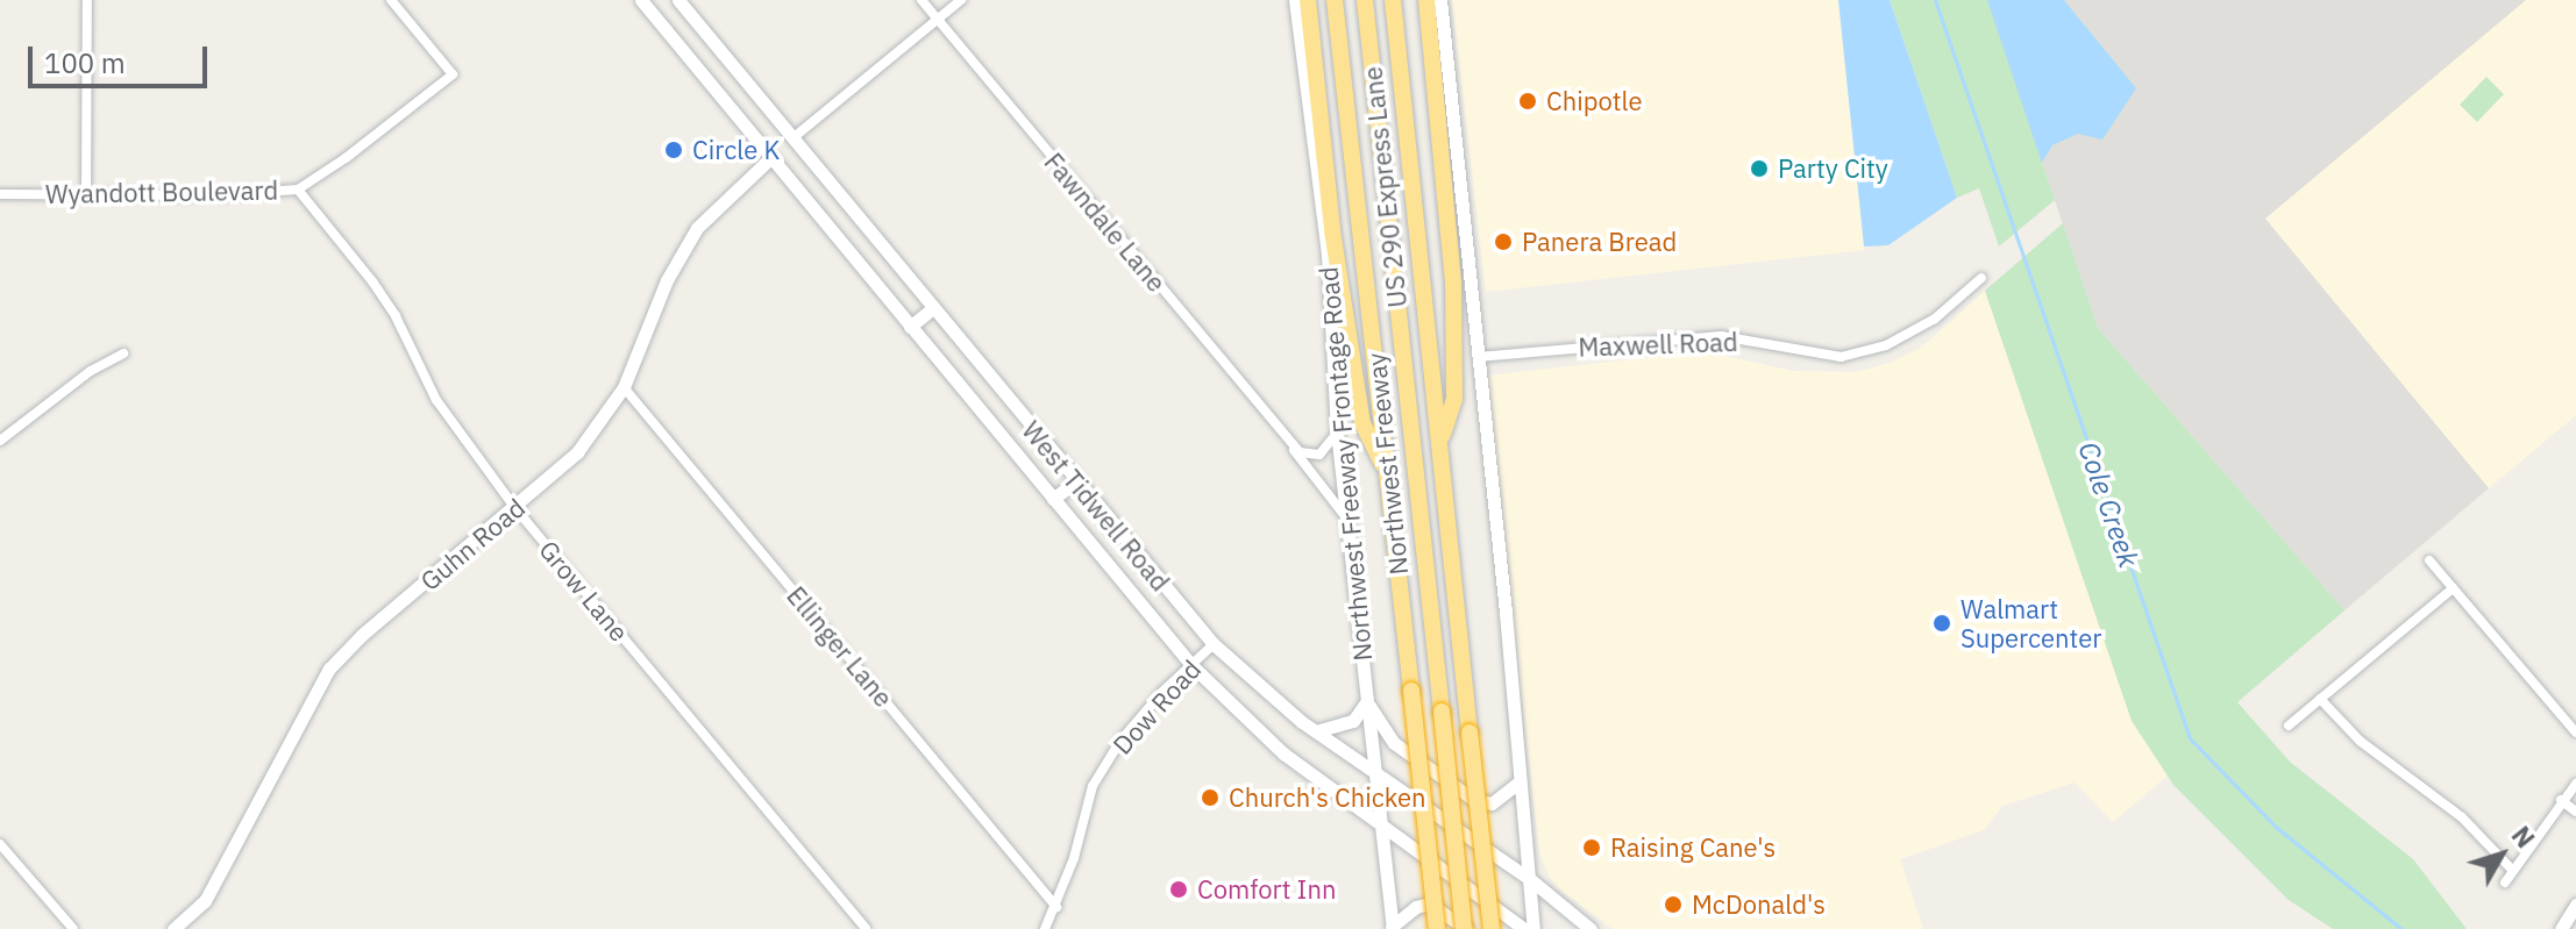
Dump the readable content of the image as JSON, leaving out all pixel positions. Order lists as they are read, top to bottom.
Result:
{
  "streets": {
    "highway": ["US 290 Express Lane", "Northwest Freeway"],
    "main road": ["Northwest Freeway Frontage Road", "West Tidwell Road", "Guhn Road"],
    "street": [
      "Wyandott Boulevard",
      "Fawndale Lane",
      "Maxwell Road",
      "Grow Lane",
      "Ellinger Lane",
      "Dow Road"
    ]
  },
  "crossings": [
    ["Wyandott Boulevard", "Grow Lane"],
    ["Fawndale Lane", "Northwest Freeway Frontage Road"],
    ["Northwest Freeway Frontage Road", "West Tidwell Road"],
    ["West Tidwell Road", "Guhn Road"],
    ["West Tidwell Road", "Dow Road"],
    ["Guhn Road", "Grow Lane"],
    ["Guhn Road", "Ellinger Lane"],
    ["Ellinger Lane", "Dow Road"]
  ],
  "water": ["Cole Creek"],
  "places": [
    "Chipotle",
    "Circle K",
    "Party City",
    "Panera Bread",
    "Walmart Supercenter",
    "Church's Chicken",
    "Raising Cane's",
    "Comfort Inn",
    "McDonald's"
  ],
  "scale_bar": "100 m",
  "north": "top right"
}
